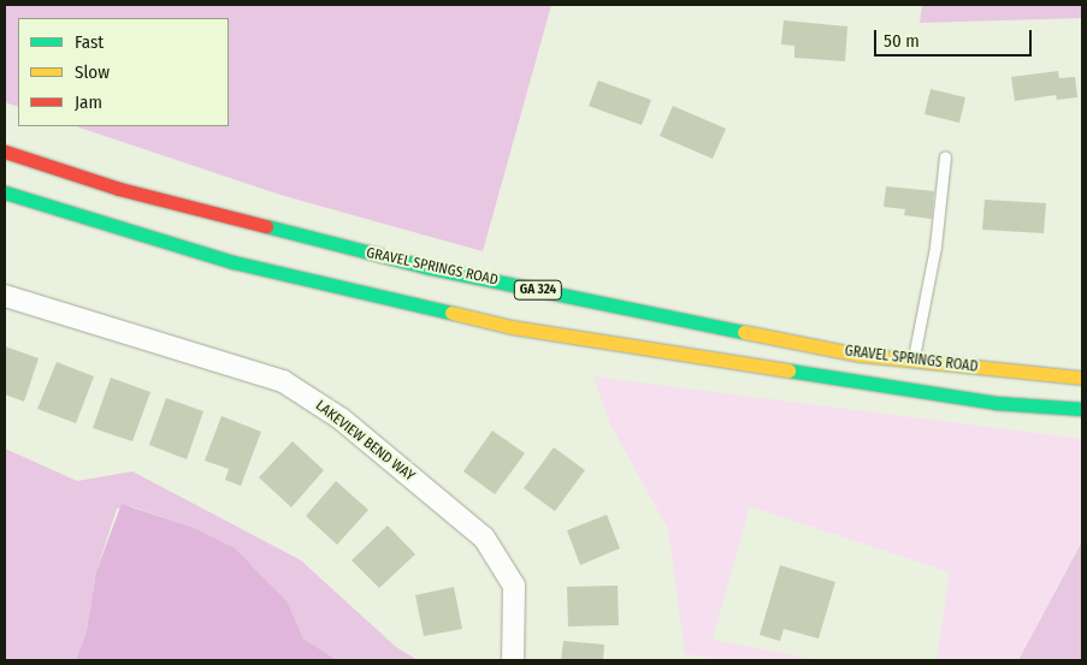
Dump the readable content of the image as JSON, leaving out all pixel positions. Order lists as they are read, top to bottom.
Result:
{
  "streets": {
    "main road": ["GRAVEL SPRINGS ROAD", "GA 324"],
    "street": ["LAKEVIEW BEND WAY"]
  },
  "legend": ["Fast", "Slow", "Jam"],
  "scale_bar": "50 m"
}
